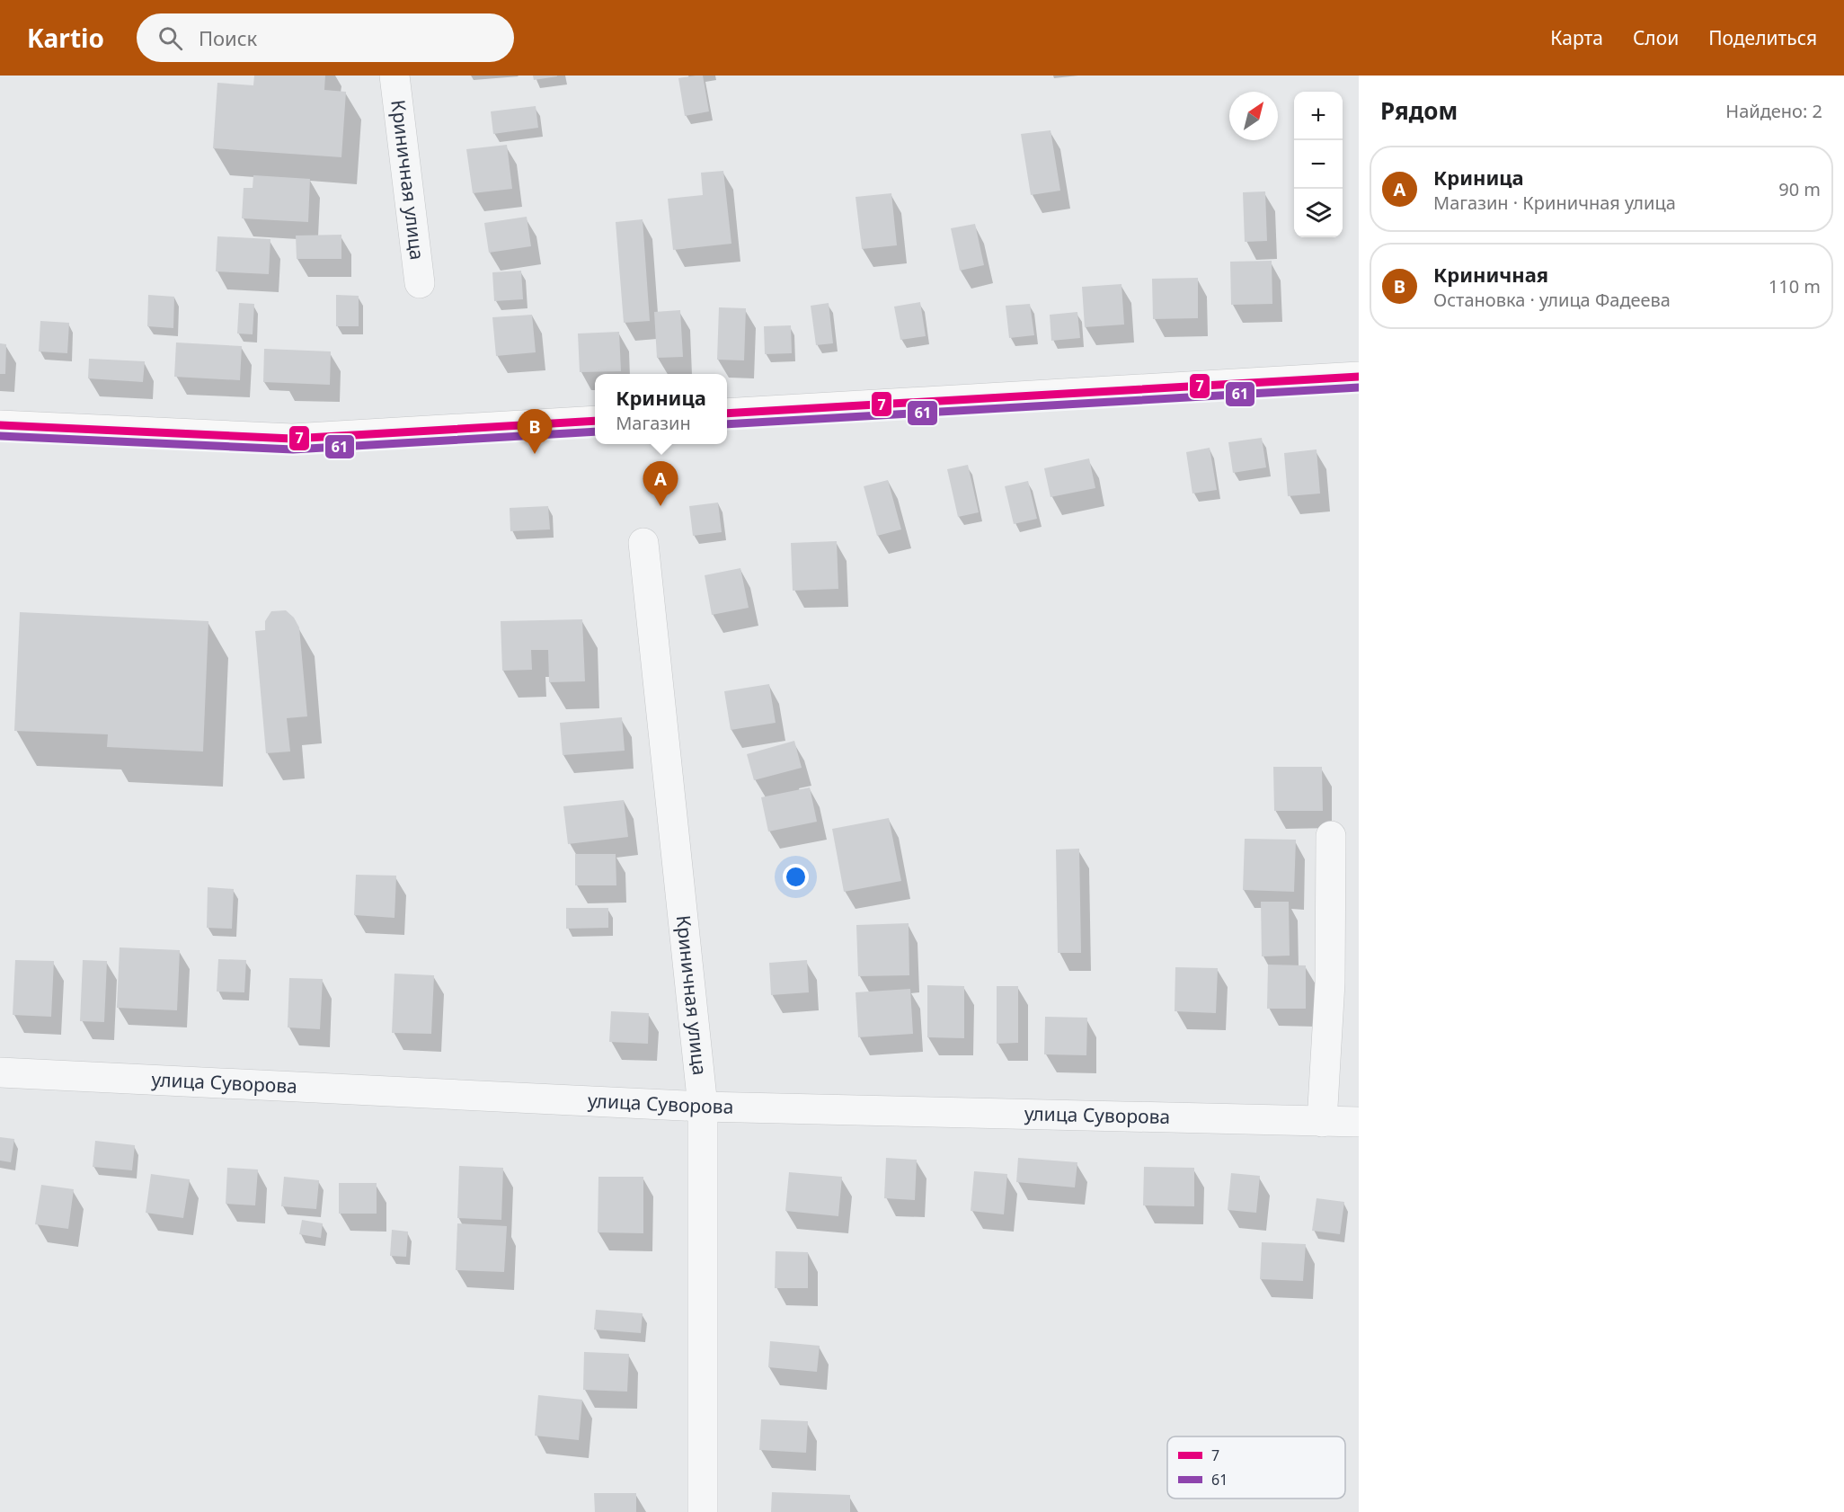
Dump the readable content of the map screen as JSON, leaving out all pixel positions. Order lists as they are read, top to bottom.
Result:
{
  "streets": {
    "street": ["Криничная улица", "улица Суворова"]
  },
  "crossings": [
    ["Криничная улица", "улица Суворова"]
  ],
  "lines": ["transit line 7", "transit line 61"],
  "legend": ["7", "61"],
  "north": "top right",
  "page": {
    "header": "Kartio",
    "search": "Поиск",
    "nav": ["Карта", "Слои", "Поделиться"],
    "heading": ["Рядом", "Найдено: 2"],
    "map_buttons": ["+", "−"],
    "list": [
      {
        "mark": "A",
        "name": "Криница",
        "note": "Магазин · Криничная улица",
        "value": "90 m"
      },
      {
        "mark": "B",
        "name": "Криничная",
        "note": "Остановка · улица Фадеева",
        "value": "110 m"
      }
    ],
    "popup": ["Криница", "Магазин"],
    "pins": ["B", "A"]
  }
}
